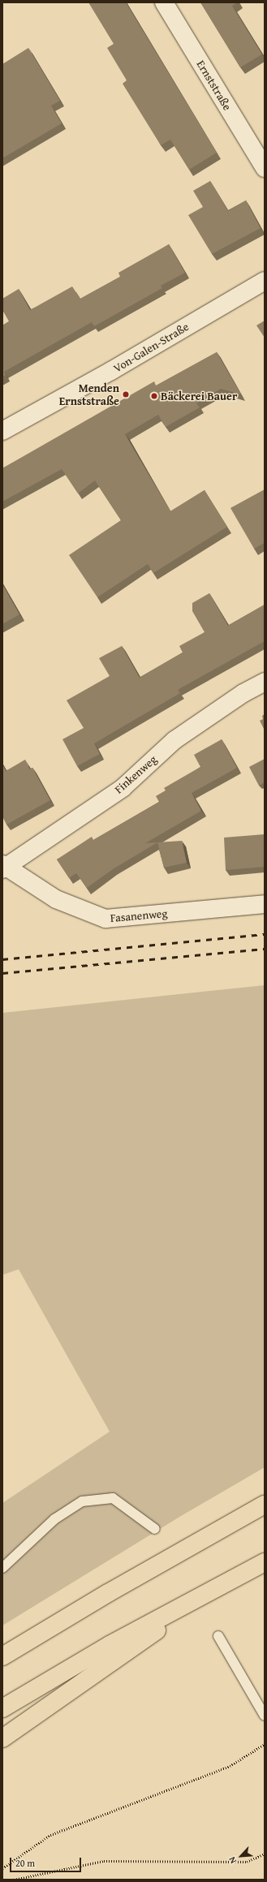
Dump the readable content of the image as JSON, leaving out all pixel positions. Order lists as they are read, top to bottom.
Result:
{
  "streets": {
    "street": [
      "Ernststraße",
      "Von-Galen-Straße",
      "Finkenweg",
      "Fasanenweg"
    ]
  },
  "crossings": [
    ["Finkenweg", "Fasanenweg"]
  ],
  "places": ["Menden Ernststraße", "Bäckerei Bauer"],
  "scale_bar": "20 m",
  "north": "bottom left"
}
